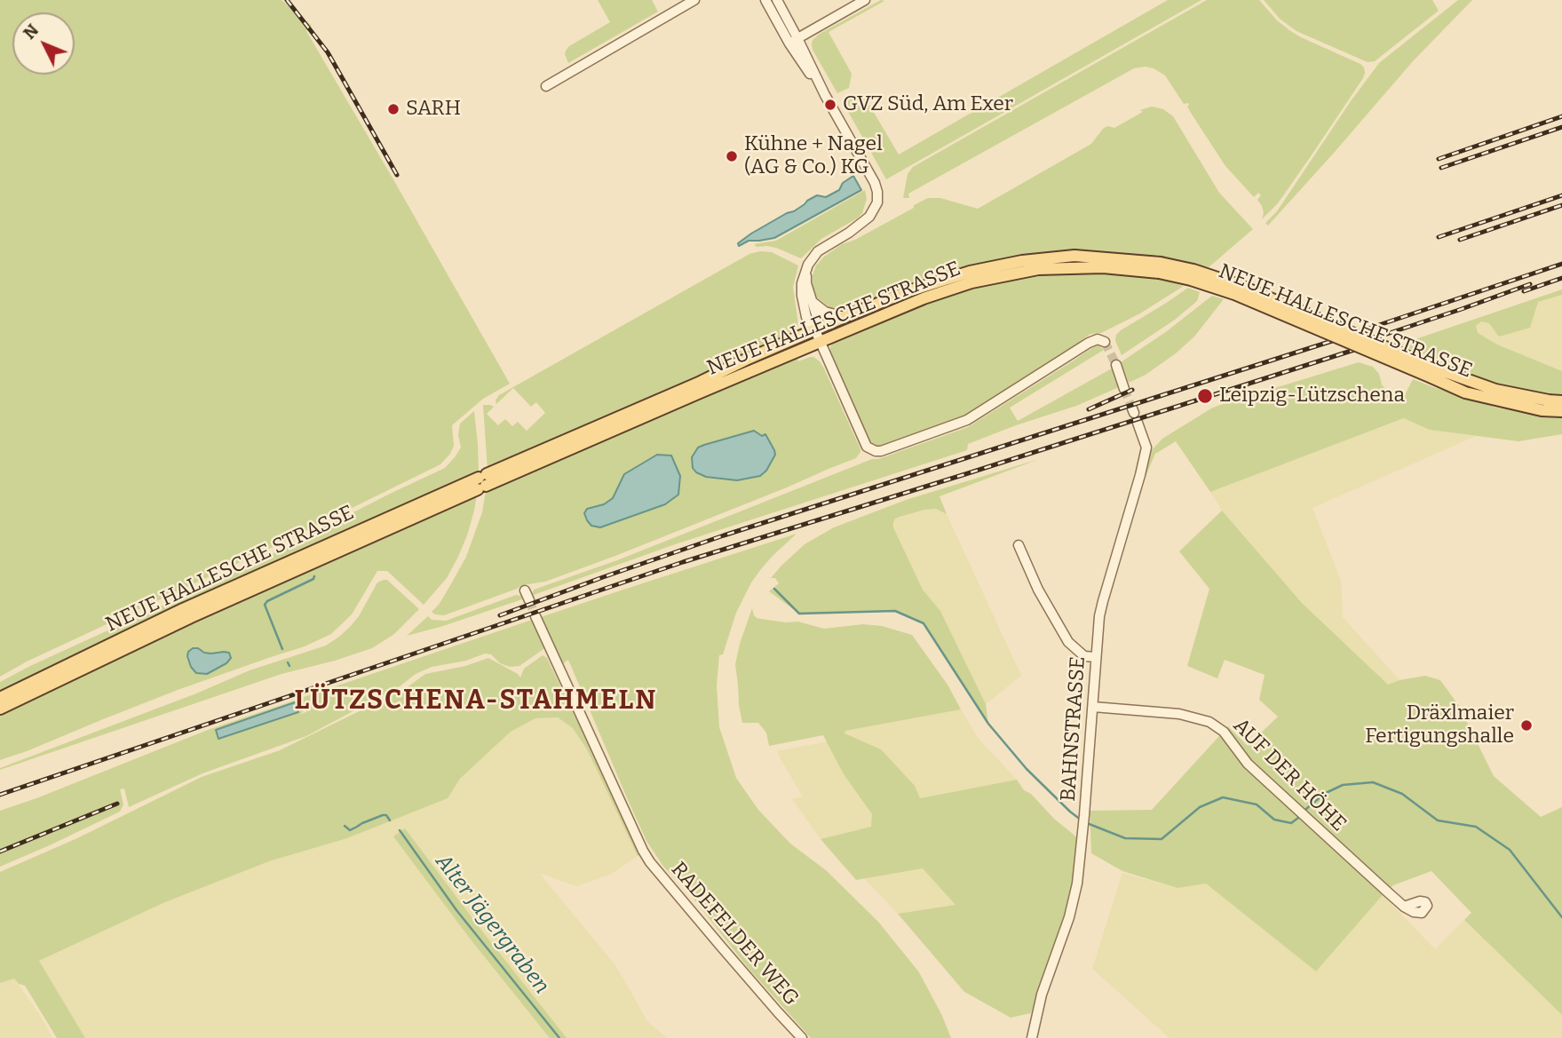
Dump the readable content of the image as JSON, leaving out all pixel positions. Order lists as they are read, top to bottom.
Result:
{
  "streets": {
    "main road": ["NEUE HALLESCHE STRASSE"],
    "street": ["BAHNSTRASSE", "AUF DER HÖHE", "RADEFELDER WEG"]
  },
  "crossings": [
    ["BAHNSTRASSE", "AUF DER HÖHE"]
  ],
  "districts": ["LÜTZSCHENA-STAHMELN"],
  "water": ["Alter Jägergraben"],
  "places": [
    "GVZ Süd, Am Exer",
    "SARH",
    "Kühne + Nagel (AG & Co.) KG",
    "Leipzig-Lützschena",
    "Dräxlmaier Fertigungshalle"
  ],
  "north": "top left"
}
